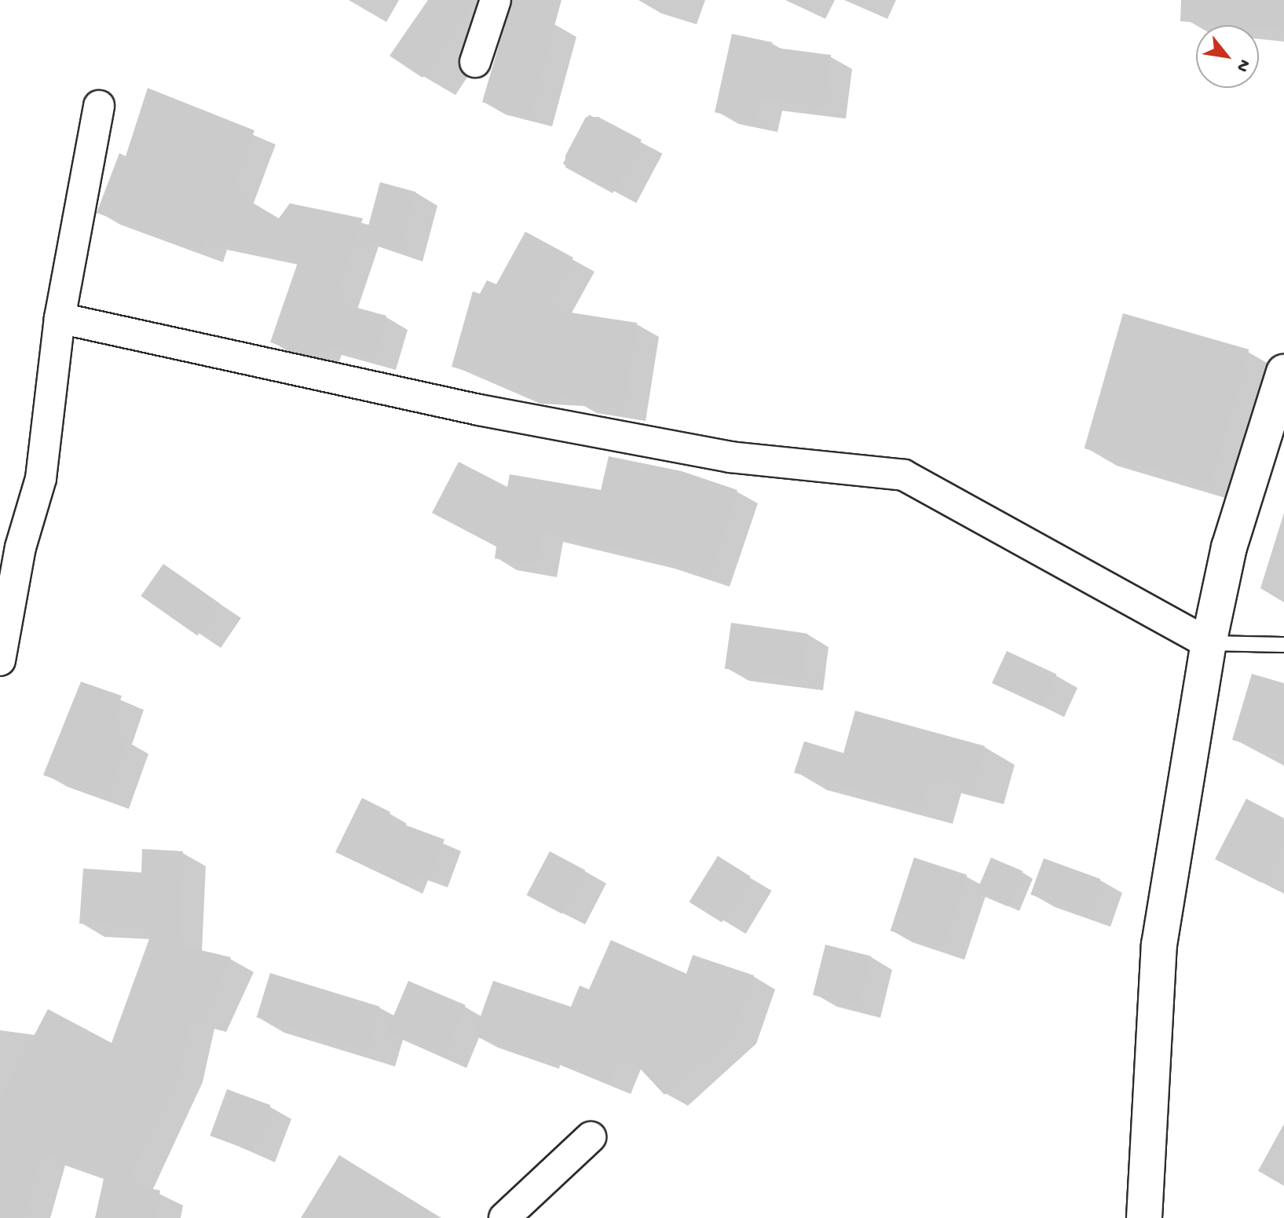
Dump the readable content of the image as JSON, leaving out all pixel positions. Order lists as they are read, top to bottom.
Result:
{
  "north": "bottom right"
}
